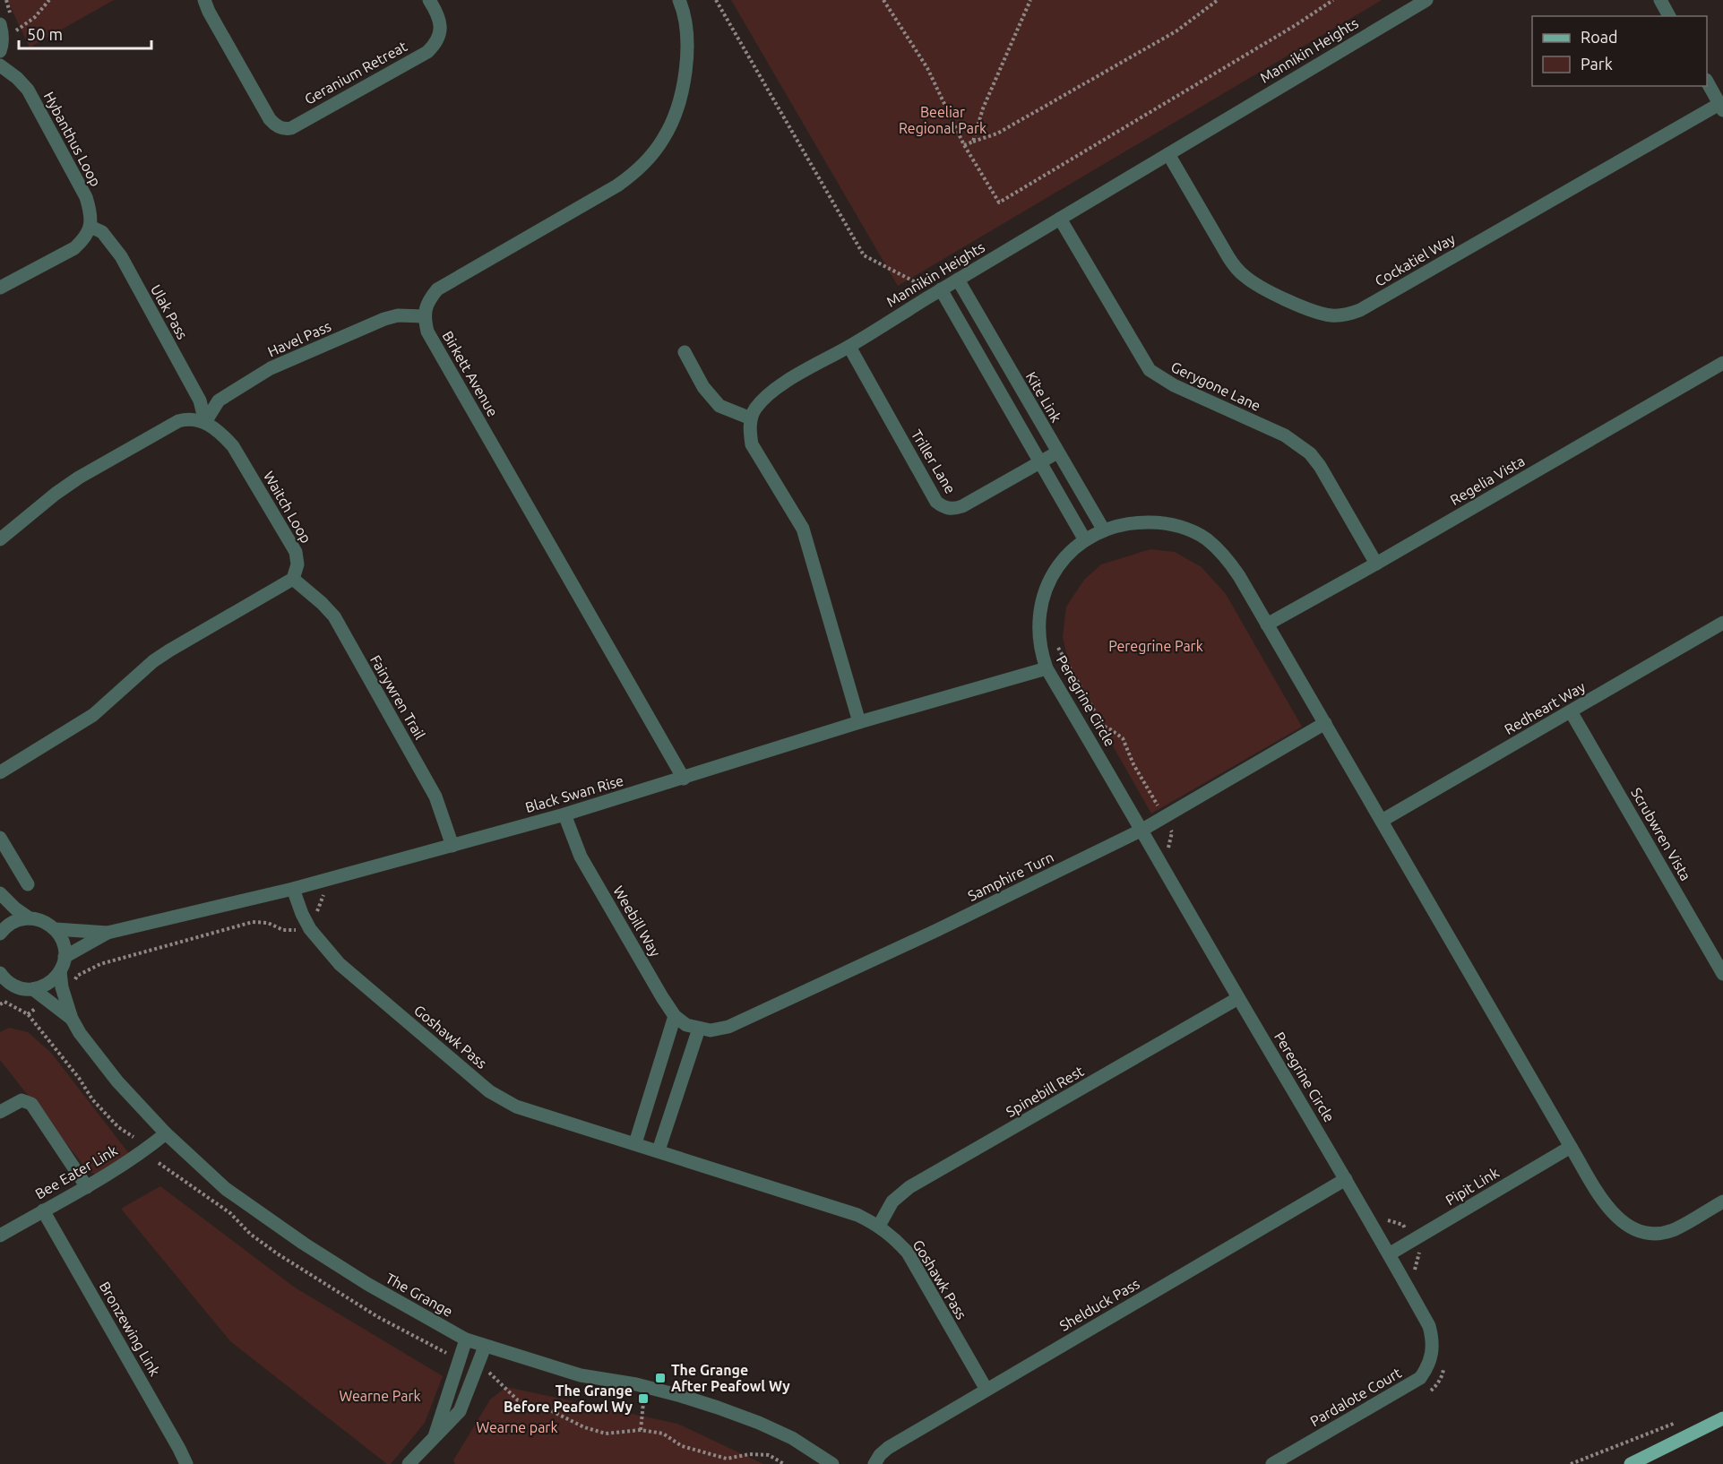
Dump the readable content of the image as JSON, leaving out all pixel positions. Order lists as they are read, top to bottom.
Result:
{
  "streets": {
    "street": [
      "Mannikin Heights",
      "Geranium Retreat",
      "Hybanthus Loop",
      "Cockatiel Way",
      "Ulak Pass",
      "Havel Pass",
      "Birkett Avenue",
      "Gerygone Lane",
      "Kite Link",
      "Triller Lane",
      "Regelia Vista",
      "Waitch Loop",
      "Fairywren Trail",
      "Peregrine Circle",
      "Redheart Way",
      "Black Swan Rise",
      "Scrubwren Vista",
      "Samphire Turn",
      "Weebill Way",
      "Goshawk Pass",
      "Spinebill Rest",
      "Bee Eater Link",
      "Pipit Link",
      "The Grange",
      "Shelduck Pass",
      "Bronzewing Link",
      "Pardalote Court"
    ]
  },
  "crossings": [
    ["Mannikin Heights", "Cockatiel Way"],
    ["Mannikin Heights", "Gerygone Lane"],
    ["Mannikin Heights", "Kite Link"],
    ["Mannikin Heights", "Triller Lane"],
    ["Hybanthus Loop", "Ulak Pass"],
    ["Ulak Pass", "Havel Pass"],
    ["Ulak Pass", "Waitch Loop"],
    ["Havel Pass", "Birkett Avenue"],
    ["Havel Pass", "Waitch Loop"],
    ["Birkett Avenue", "Black Swan Rise"],
    ["Gerygone Lane", "Regelia Vista"],
    ["Kite Link", "Triller Lane"],
    ["Kite Link", "Peregrine Circle"],
    ["Regelia Vista", "Peregrine Circle"],
    ["Waitch Loop", "Fairywren Trail"],
    ["Fairywren Trail", "Black Swan Rise"],
    ["Peregrine Circle", "Redheart Way"],
    ["Peregrine Circle", "Black Swan Rise"],
    ["Peregrine Circle", "Samphire Turn"],
    ["Peregrine Circle", "Spinebill Rest"],
    ["Peregrine Circle", "Pipit Link"],
    ["Peregrine Circle", "Shelduck Pass"],
    ["Peregrine Circle", "Pardalote Court"],
    ["Redheart Way", "Scrubwren Vista"],
    ["Black Swan Rise", "Weebill Way"],
    ["Black Swan Rise", "Goshawk Pass"],
    ["Samphire Turn", "Weebill Way"],
    ["Goshawk Pass", "Spinebill Rest"],
    ["Goshawk Pass", "Shelduck Pass"],
    ["Bee Eater Link", "The Grange"],
    ["Bee Eater Link", "Bronzewing Link"]
  ],
  "parks": [
    "Beeliar Regional Park",
    "Peregrine Park",
    "Wearne Park",
    "Wearne park"
  ],
  "places": {
    "transit": ["The Grange After Peafowl Wy", "The Grange Before Peafowl Wy"]
  },
  "legend": ["Road", "Park"],
  "scale_bar": "50 m"
}
